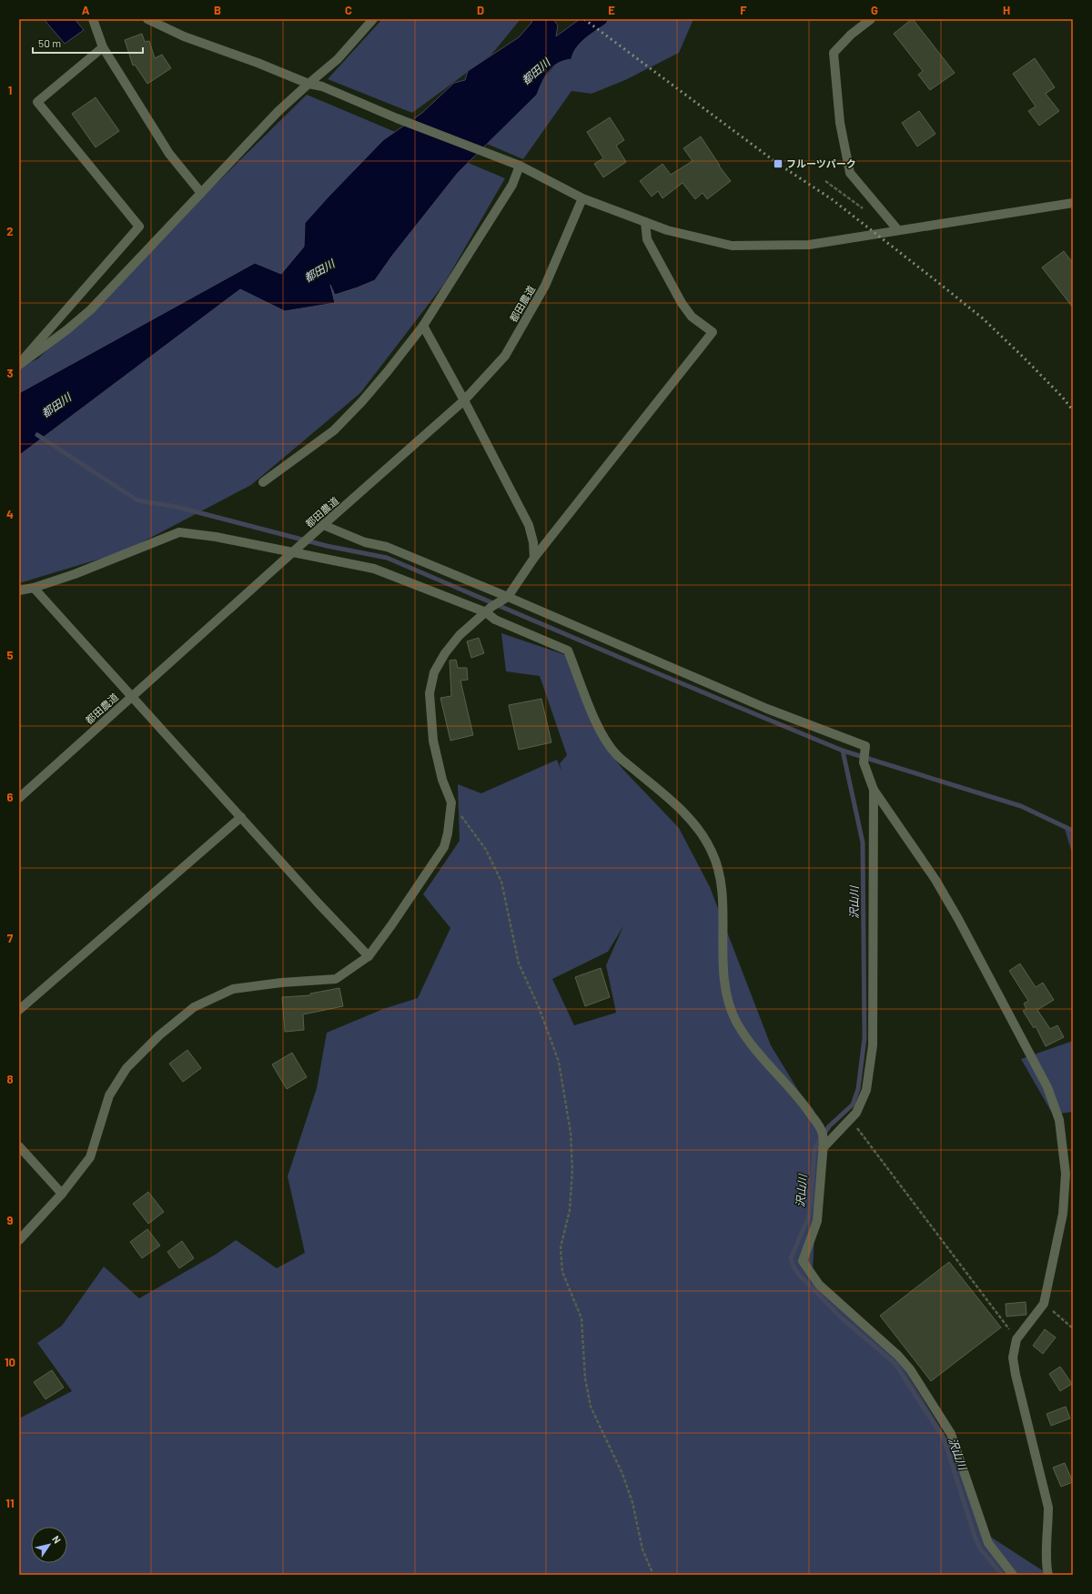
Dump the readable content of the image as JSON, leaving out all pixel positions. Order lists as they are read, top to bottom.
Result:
{
  "streets": {
    "street": ["都田農道"]
  },
  "water": ["都田川", "沢山川"],
  "places": {
    "transit": ["フルーツパーク"]
  },
  "scale_bar": "50 m",
  "north": "top right",
  "grid": {
    "columns": [
      "A",
      "B",
      "C",
      "D",
      "E",
      "F",
      "G",
      "H"
    ],
    "rows": [
      "1",
      "2",
      "3",
      "4",
      "5",
      "6",
      "7",
      "8",
      "9",
      "10",
      "11"
    ]
  }
}
